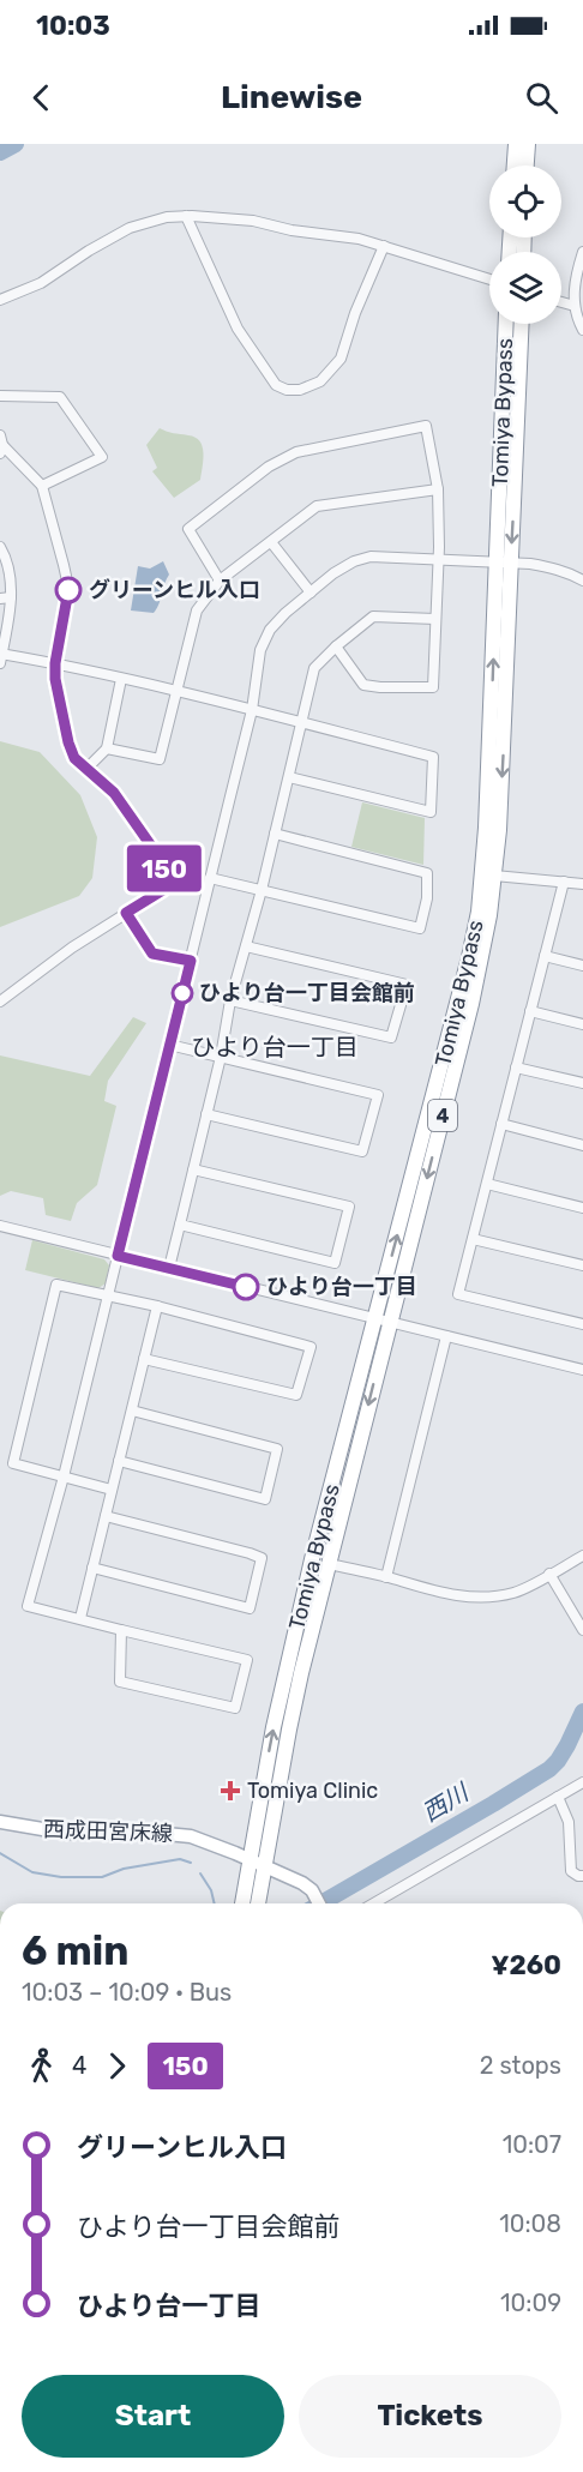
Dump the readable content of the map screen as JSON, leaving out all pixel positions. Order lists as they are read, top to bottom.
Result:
{
  "streets": {
    "highway": ["Tomiya Bypass", "4"],
    "main road": ["西成田宮床線"]
  },
  "crossings": [
    ["Tomiya Bypass", "西成田宮床線"]
  ],
  "districts": ["ひより台一丁目"],
  "water": ["西川"],
  "places": {
    "other": ["グリーンヒル入口", "ひより台一丁目会館前", "ひより台一丁目"],
    "health": ["Tomiya Clinic"]
  },
  "lines": ["bus line 150"],
  "page": {
    "status": "10:03",
    "header": "Linewise",
    "on_map": "150",
    "heading": ["6 min", "10:03 – 10:09 · Bus", "¥260"],
    "legs": ["4", "150", "2 stops"],
    "list": [
      {
        "name": "グリーンヒル入口",
        "value": "10:07"
      },
      {
        "name": "ひより台一丁目会館前",
        "value": "10:08"
      },
      {
        "name": "ひより台一丁目",
        "value": "10:09"
      }
    ],
    "buttons": ["Start", "Tickets"]
  }
}
